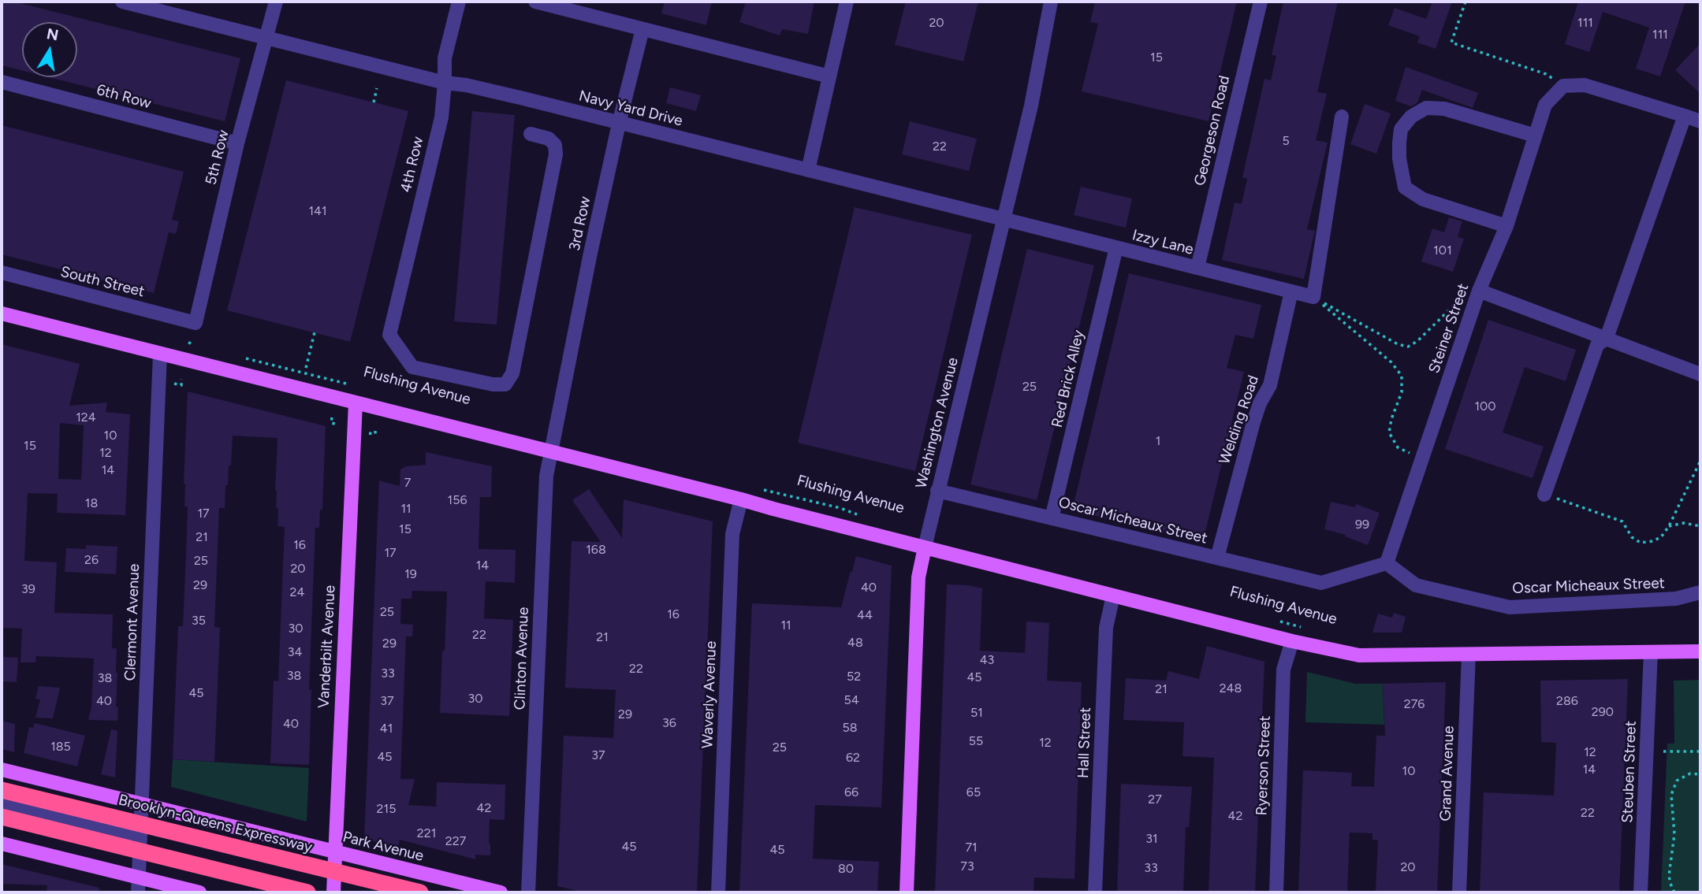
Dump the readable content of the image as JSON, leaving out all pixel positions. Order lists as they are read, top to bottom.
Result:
{
  "streets": {
    "highway": ["Brooklyn-Queens Expressway"],
    "main road": [
      "Flushing Avenue",
      "Washington Avenue",
      "Vanderbilt Avenue",
      "Park Avenue"
    ],
    "street": [
      "6th Row",
      "Navy Yard Drive",
      "Georgeson Road",
      "5th Row",
      "4th Row",
      "3rd Row",
      "Izzy Lane",
      "South Street",
      "Steiner Street",
      "Red Brick Alley",
      "Welding Road",
      "Oscar Micheaux Street",
      "Clermont Avenue",
      "Clinton Avenue",
      "Waverly Avenue",
      "Hall Street",
      "Ryerson Street",
      "Steuben Street",
      "Grand Avenue"
    ]
  },
  "crossings": [
    ["6th Row", "5th Row"],
    ["Navy Yard Drive", "5th Row"],
    ["Navy Yard Drive", "4th Row"],
    ["Navy Yard Drive", "3rd Row"],
    ["Navy Yard Drive", "Izzy Lane"],
    ["Navy Yard Drive", "Washington Avenue"],
    ["Georgeson Road", "Izzy Lane"],
    ["5th Row", "South Street"],
    ["3rd Row", "Clinton Avenue"],
    ["Izzy Lane", "Red Brick Alley"],
    ["Izzy Lane", "Welding Road"],
    ["Izzy Lane", "Washington Avenue"],
    ["Steiner Street", "Oscar Micheaux Street"],
    ["Red Brick Alley", "Oscar Micheaux Street"],
    ["Flushing Avenue", "Washington Avenue"],
    ["Flushing Avenue", "Clermont Avenue"],
    ["Flushing Avenue", "Vanderbilt Avenue"],
    ["Flushing Avenue", "Clinton Avenue"],
    ["Flushing Avenue", "Waverly Avenue"],
    ["Flushing Avenue", "Hall Street"],
    ["Flushing Avenue", "Ryerson Street"],
    ["Flushing Avenue", "Steuben Street"],
    ["Flushing Avenue", "Grand Avenue"],
    ["Welding Road", "Oscar Micheaux Street"],
    ["Washington Avenue", "Oscar Micheaux Street"],
    ["Clermont Avenue", "Park Avenue"],
    ["Vanderbilt Avenue", "Park Avenue"]
  ],
  "house_numbers": [
    "20",
    "111",
    "111",
    "15",
    "5",
    "22",
    "141",
    "101",
    "25",
    "100",
    "124",
    "10",
    "1",
    "15",
    "12",
    "14",
    "7",
    "156",
    "18",
    "11",
    "17",
    "99",
    "15",
    "21",
    "16",
    "168",
    "17",
    "26",
    "25",
    "14",
    "20",
    "19",
    "29",
    "40",
    "39",
    "24",
    "25",
    "16",
    "44",
    "35",
    "11",
    "30",
    "22",
    "21",
    "48",
    "29",
    "34",
    "43",
    "22",
    "33",
    "38",
    "52",
    "45",
    "38",
    "248",
    "21",
    "45",
    "30",
    "54",
    "40",
    "37",
    "286",
    "276",
    "290",
    "51",
    "29",
    "36",
    "40",
    "58",
    "41",
    "55",
    "12",
    "185",
    "25",
    "12",
    "37",
    "45",
    "62",
    "14",
    "10",
    "66",
    "65",
    "27",
    "42",
    "215",
    "22",
    "42",
    "221",
    "31",
    "227",
    "45",
    "71",
    "45",
    "73",
    "20",
    "33",
    "80"
  ],
  "north": "top"
}
